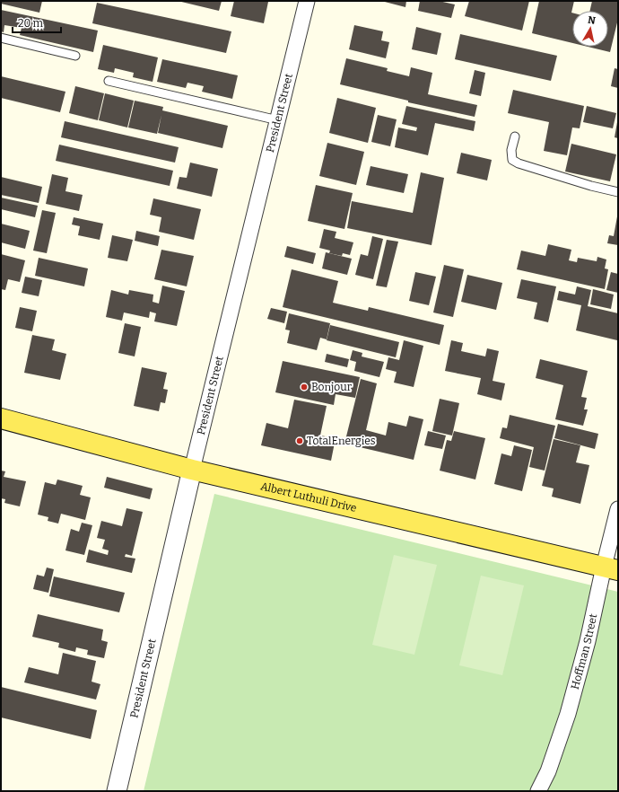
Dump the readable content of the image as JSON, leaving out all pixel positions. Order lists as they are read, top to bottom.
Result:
{
  "streets": {
    "main road": ["Albert Luthuli Drive"],
    "street": ["President Street", "Hoffman Street"]
  },
  "crossings": [
    ["President Street", "Albert Luthuli Drive"],
    ["Albert Luthuli Drive", "Hoffman Street"]
  ],
  "places": ["Bonjour", "TotalEnergies"],
  "scale_bar": "20 m",
  "north": "top"
}
